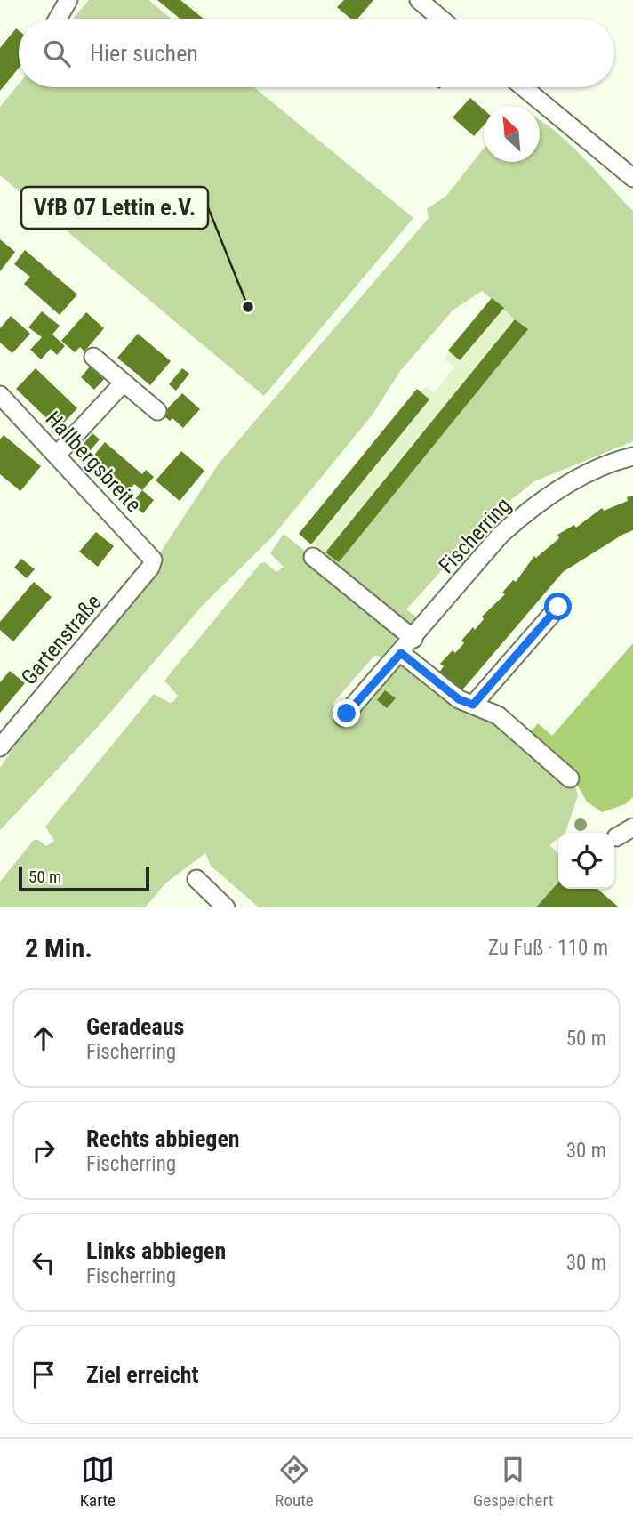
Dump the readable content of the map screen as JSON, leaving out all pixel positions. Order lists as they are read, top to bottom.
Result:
{
  "streets": {
    "street": ["Hallbergsbreite", "Fischerring", "Gartenstraße"]
  },
  "crossings": [
    ["Hallbergsbreite", "Gartenstraße"]
  ],
  "places": ["VfB 07 Lettin e.V."],
  "scale_bar": "50 m",
  "north": "top left",
  "page": {
    "search": "Hier suchen",
    "scale": "50 m",
    "heading": ["2 Min.", "Zu Fuß · 110 m"],
    "list": [
      ["Geradeaus", "Fischerring", "50 m"],
      ["Rechts abbiegen", "Fischerring", "30 m"],
      ["Links abbiegen", "Fischerring", "30 m"],
      "Ziel erreicht"
    ],
    "nav": ["Karte", "Route", "Gespeichert"]
  }
}
